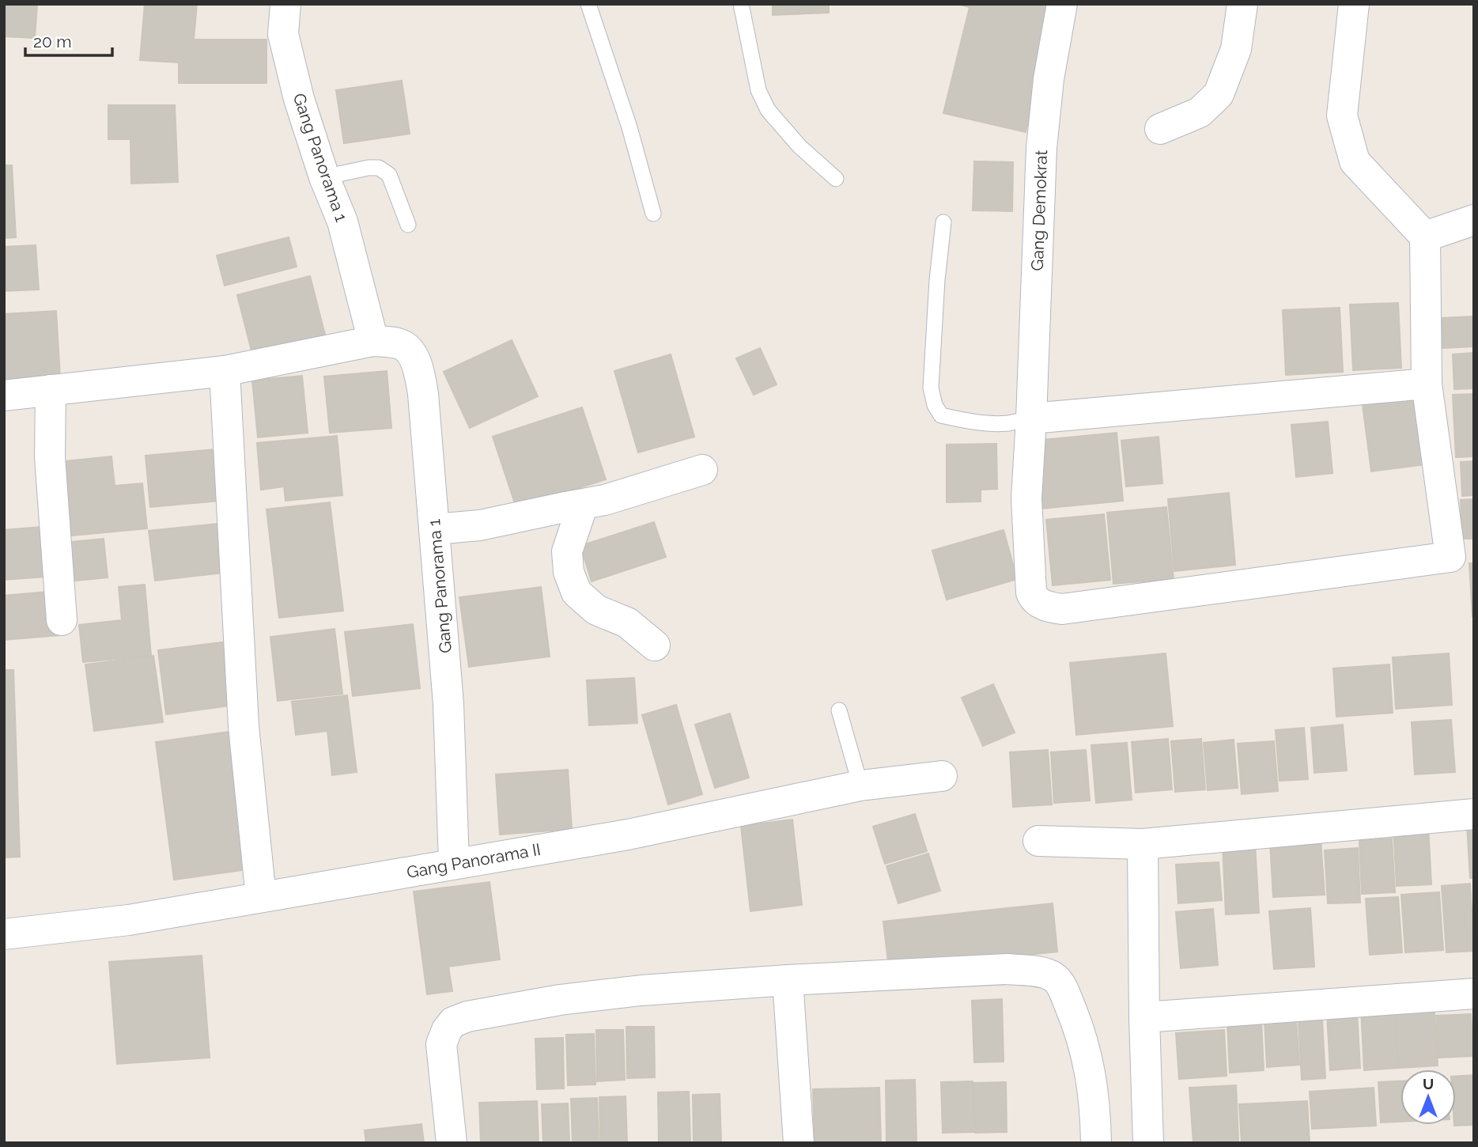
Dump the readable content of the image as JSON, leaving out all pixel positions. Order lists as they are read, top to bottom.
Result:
{
  "streets": {
    "street": ["Gang Panorama 1", "Gang Demokrat", "Gang Panorama II"]
  },
  "crossings": [
    ["Gang Panorama 1", "Gang Panorama II"]
  ],
  "scale_bar": "20 m",
  "north": "top"
}
